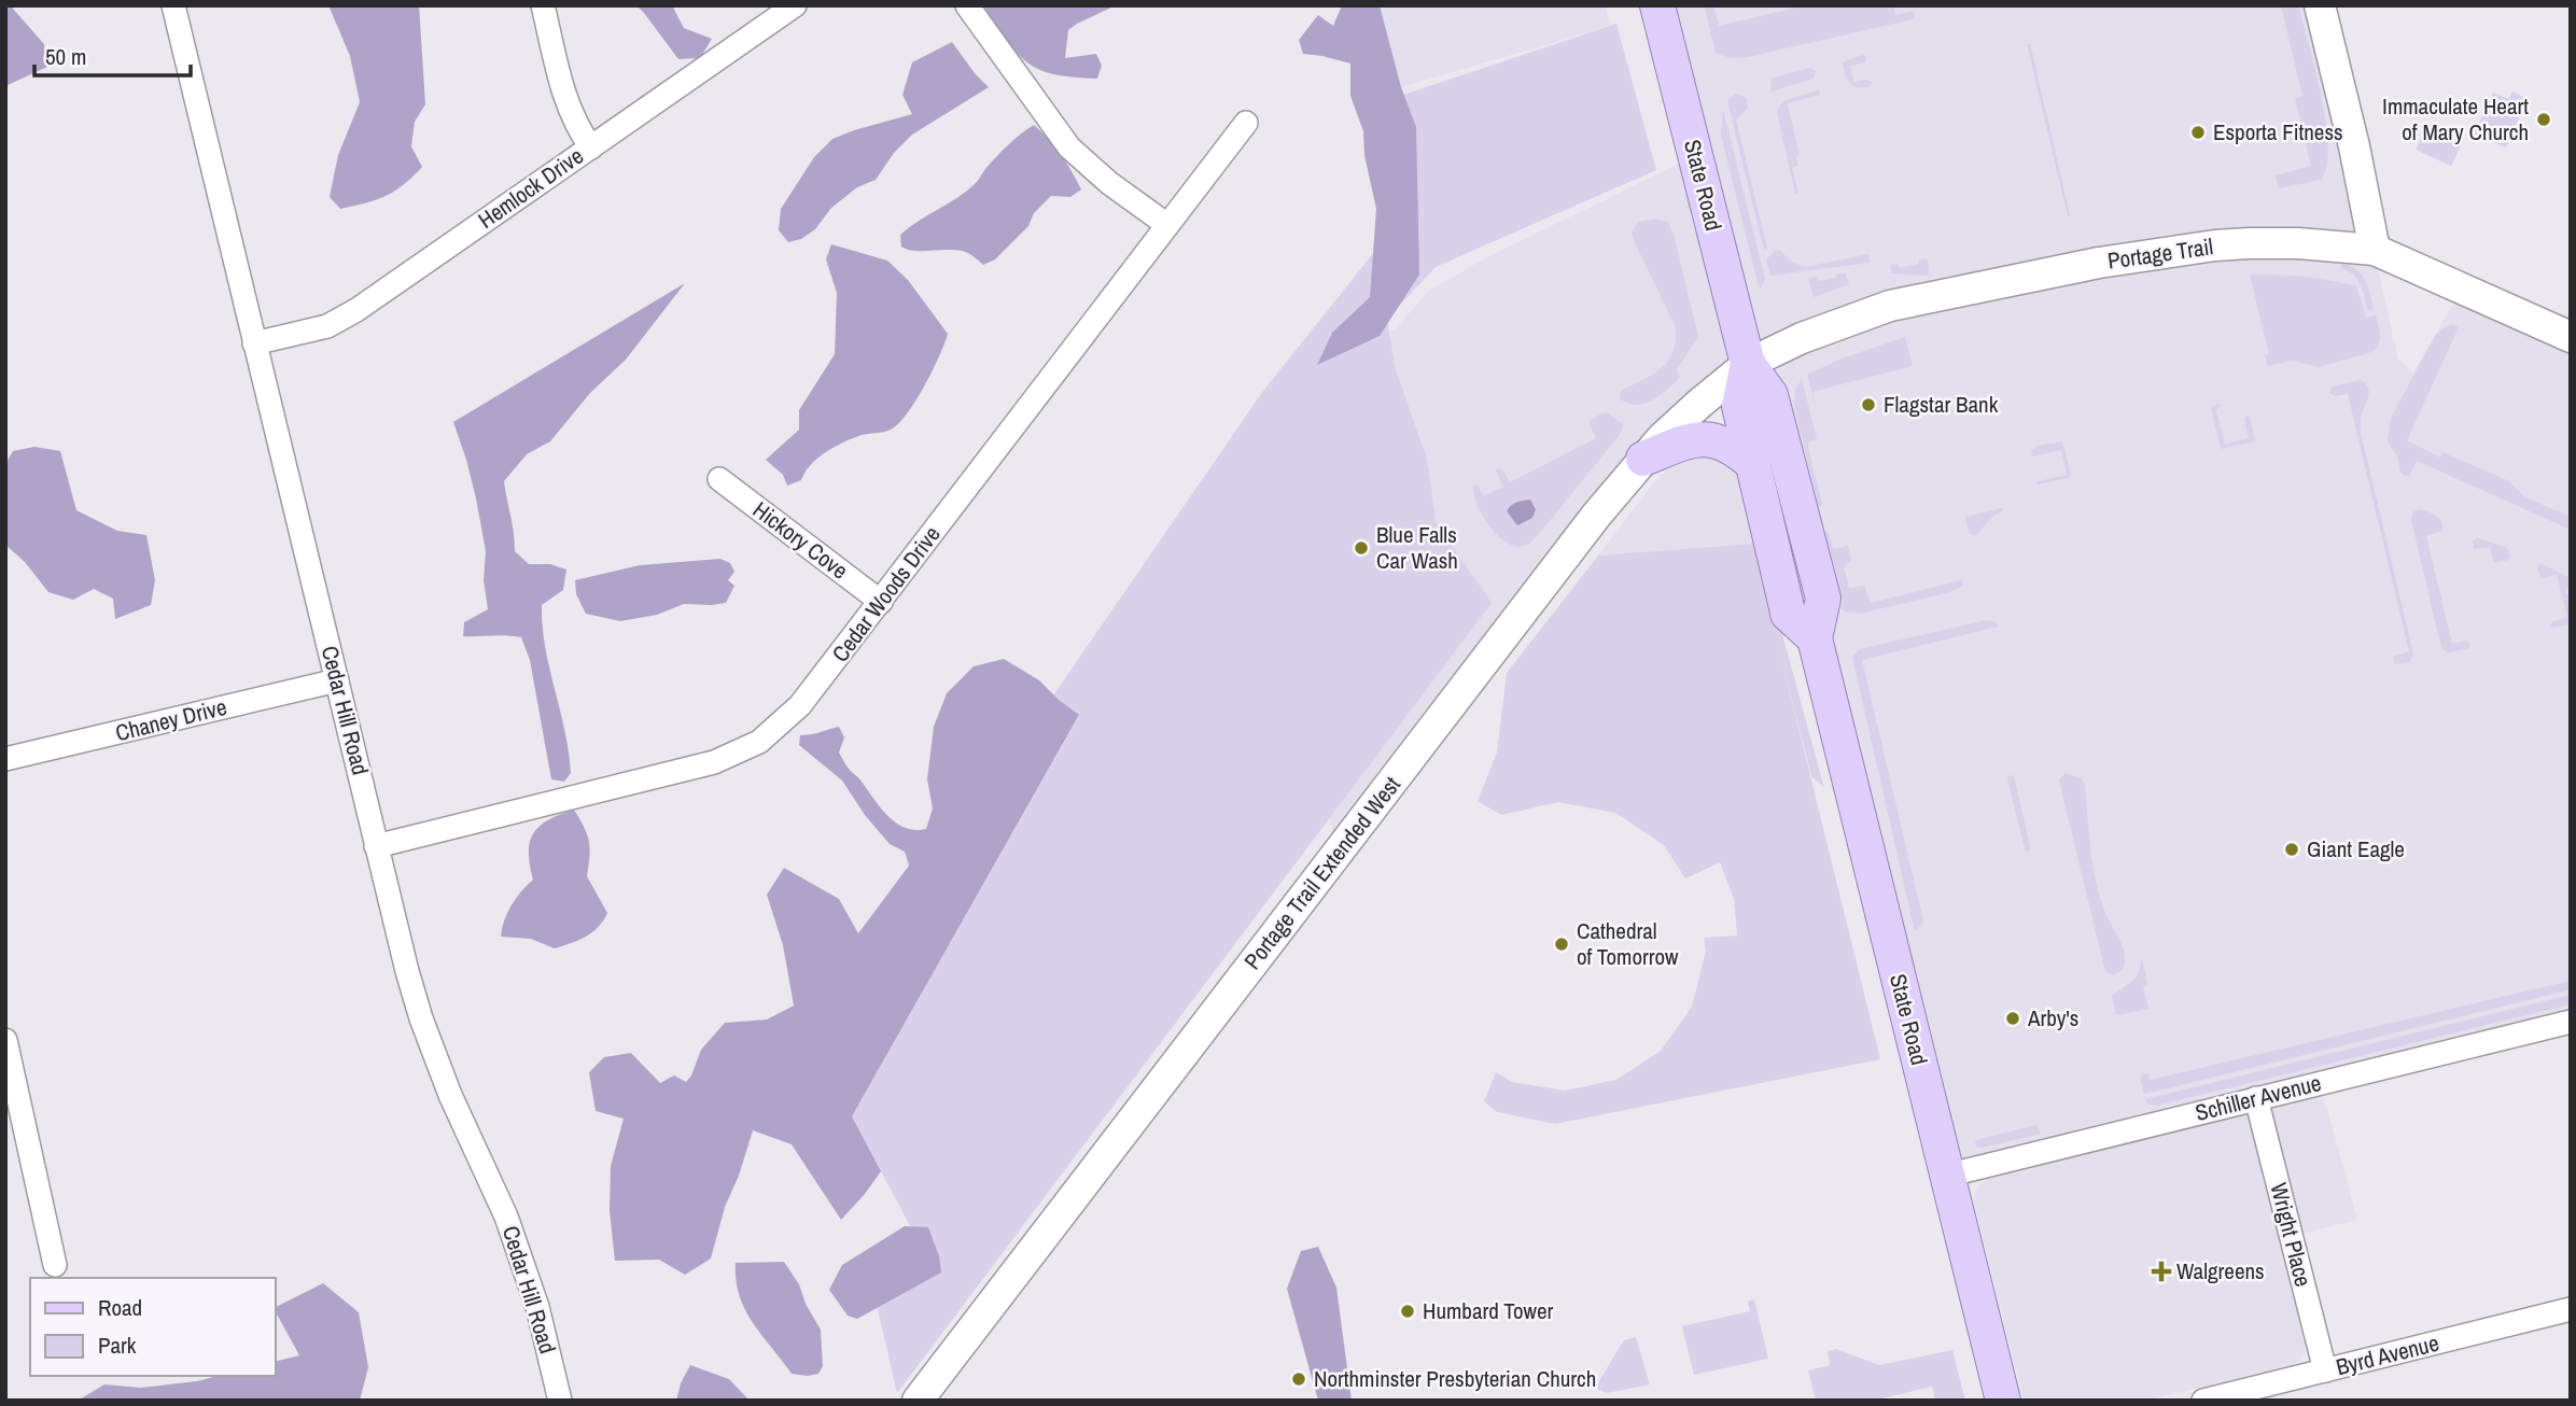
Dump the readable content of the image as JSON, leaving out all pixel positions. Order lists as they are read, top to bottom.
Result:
{
  "streets": {
    "main road": ["State Road", "Portage Trail", "Portage Trail Extended West"],
    "street": [
      "Hemlock Drive",
      "Hickory Cove",
      "Cedar Woods Drive",
      "Cedar Hill Road",
      "Chaney Drive",
      "Schiller Avenue",
      "Wright Place",
      "Byrd Avenue"
    ]
  },
  "crossings": [
    ["State Road", "Portage Trail"],
    ["State Road", "Portage Trail Extended West"],
    ["State Road", "Schiller Avenue"],
    ["Hemlock Drive", "Cedar Hill Road"],
    ["Portage Trail", "Portage Trail Extended West"],
    ["Hickory Cove", "Cedar Woods Drive"],
    ["Cedar Woods Drive", "Cedar Hill Road"],
    ["Cedar Hill Road", "Chaney Drive"],
    ["Schiller Avenue", "Wright Place"],
    ["Wright Place", "Byrd Avenue"]
  ],
  "places": {
    "other": [
      "Immaculate Heart of Mary Church",
      "Esporta Fitness",
      "Flagstar Bank",
      "Blue Falls Car Wash",
      "Giant Eagle",
      "Cathedral of Tomorrow",
      "Arby's",
      "Humbard Tower",
      "Northminster Presbyterian Church"
    ],
    "health": ["Walgreens"]
  },
  "legend": ["Road", "Park"],
  "scale_bar": "50 m"
}
